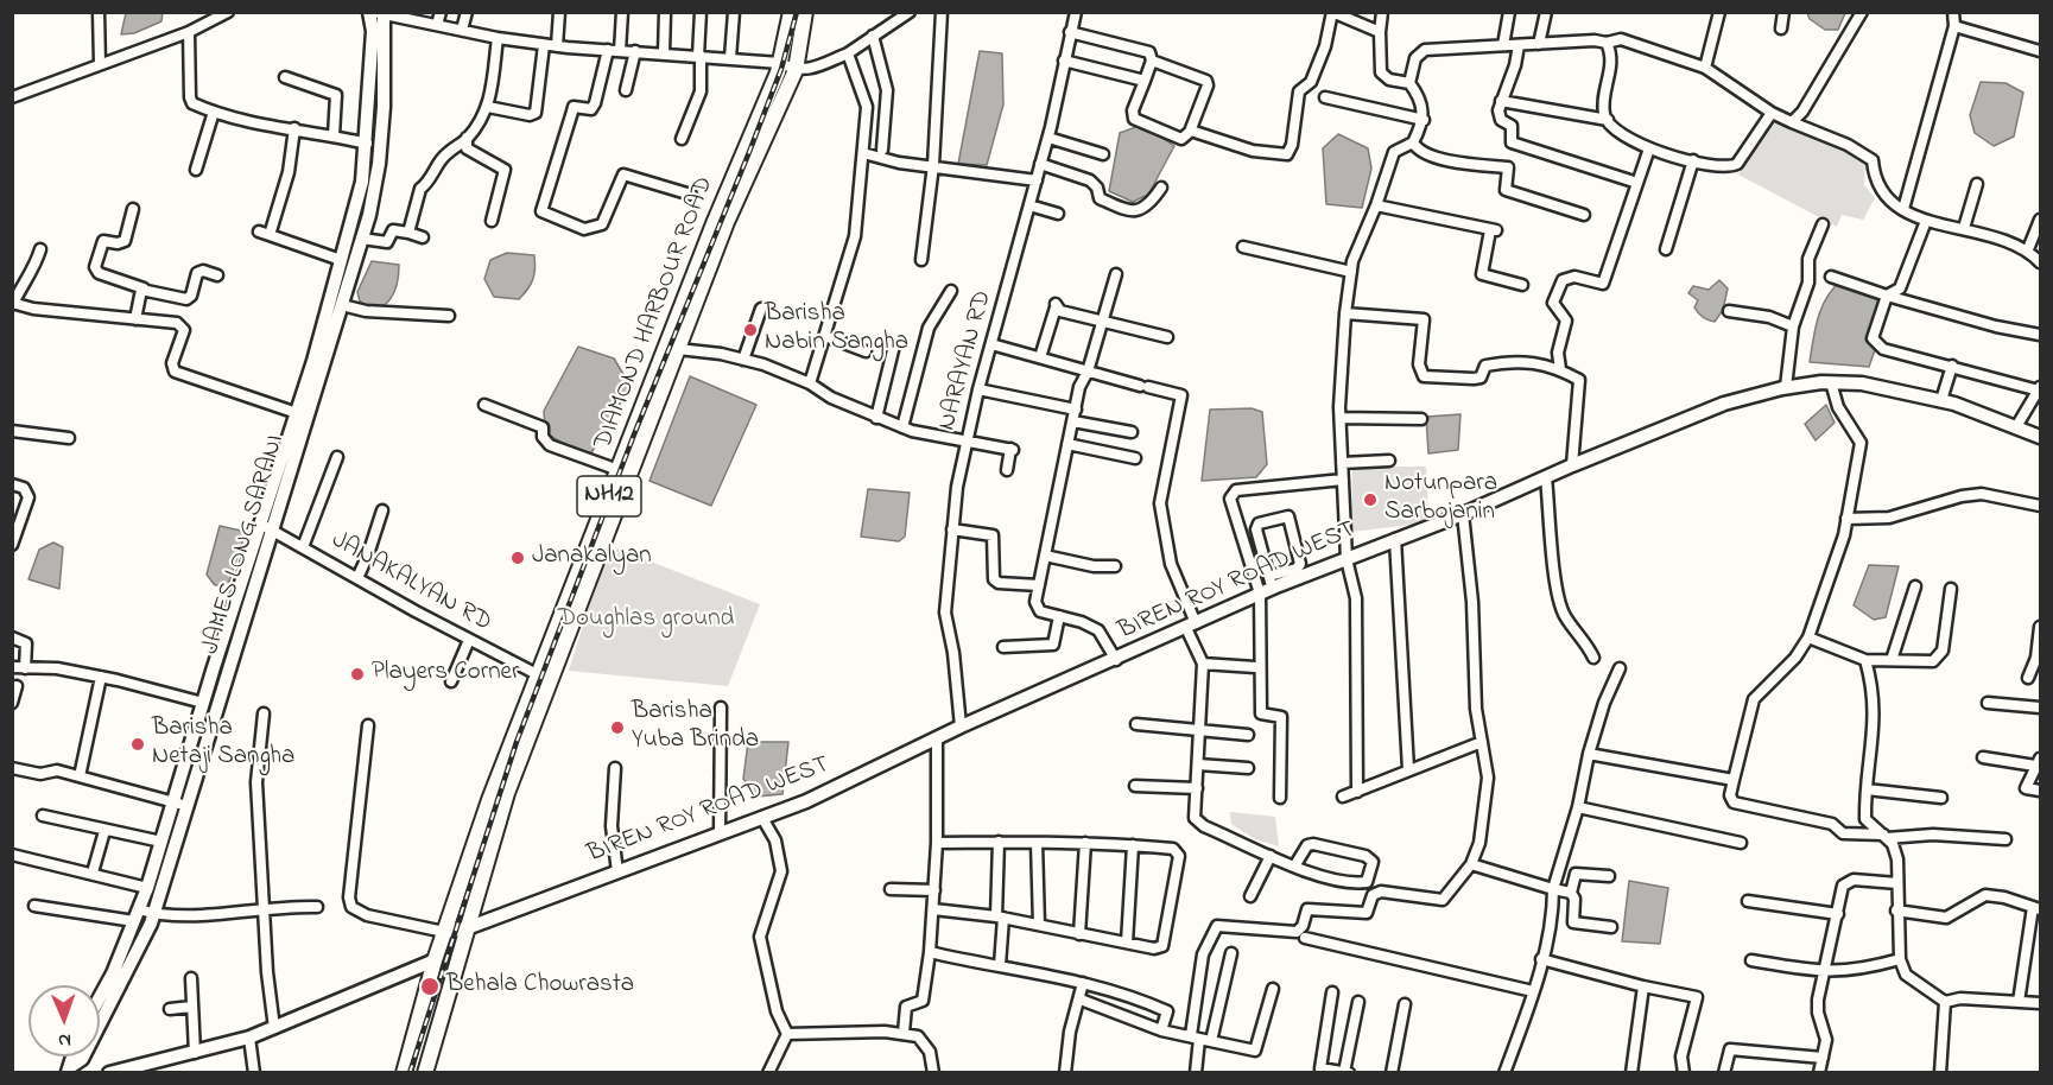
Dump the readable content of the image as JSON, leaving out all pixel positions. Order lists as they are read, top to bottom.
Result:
{
  "streets": {
    "highway": ["DIAMOND HARBOUR ROAD", "NH12"],
    "main road": ["JAMES LONG SARANI", "BIREN ROY ROAD WEST"],
    "street": ["NARAYAN RD", "JANAKALYAN RD"]
  },
  "crossings": [
    ["DIAMOND HARBOUR ROAD", "BIREN ROY ROAD WEST"],
    ["DIAMOND HARBOUR ROAD", "JANAKALYAN RD"],
    ["NARAYAN RD", "BIREN ROY ROAD WEST"],
    ["JAMES LONG SARANI", "JANAKALYAN RD"]
  ],
  "parks": ["Doughlas ground"],
  "places": [
    "Barisha Nabin Sangha",
    "Notunpara Sarbojanin",
    "Janakalyan",
    "Players Corner",
    "Barisha Yuba Brinda",
    "Barisha Netaji Sangha",
    "Behala Chowrasta"
  ],
  "north": "bottom"
}
